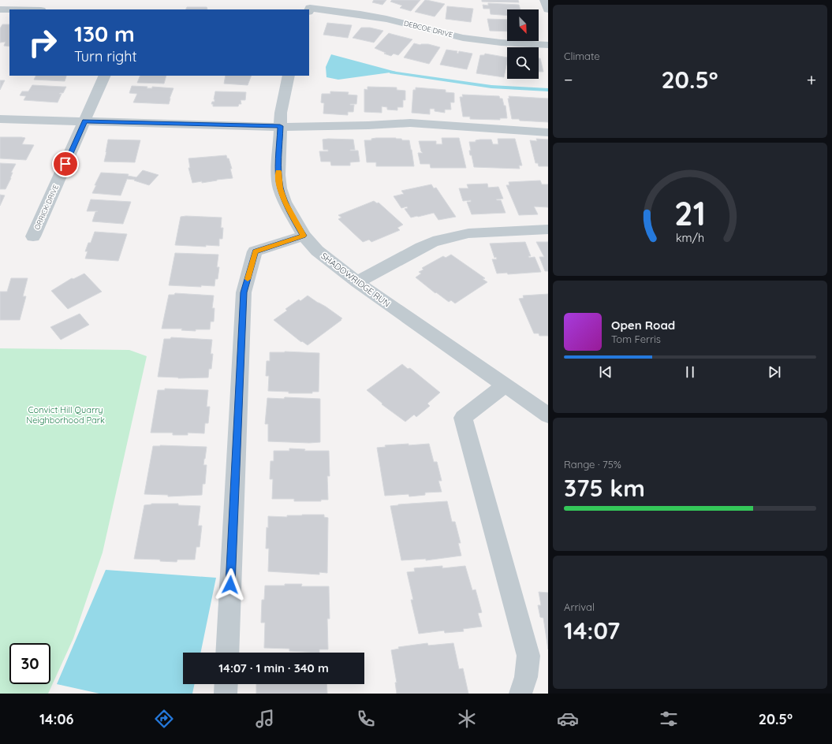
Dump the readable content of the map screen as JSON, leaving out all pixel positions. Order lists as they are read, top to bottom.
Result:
{
  "streets": {
    "street": ["DEBCOE DRIVE", "ORRICK DRIVE", "SHADOWRIDGE RUN"]
  },
  "parks": ["Convict Hill Quarry Neighborhood Park"],
  "north": "bottom right",
  "page": {
    "tile": [
      "Climate",
      ["Range · 75%", "375 km"],
      ["Arrival", "14:07"]
    ],
    "turn": ["130 m", "Turn right"],
    "heat": ["−", "20.5°", "+"],
    "song": ["Open Road", "Tom Ferris"],
    "limit": "30",
    "trip": "14:07 · 1 min · 340 m",
    "tabs": ["14:06", "20.5°"],
    "gauge": ["21", "km/h"]
  }
}
